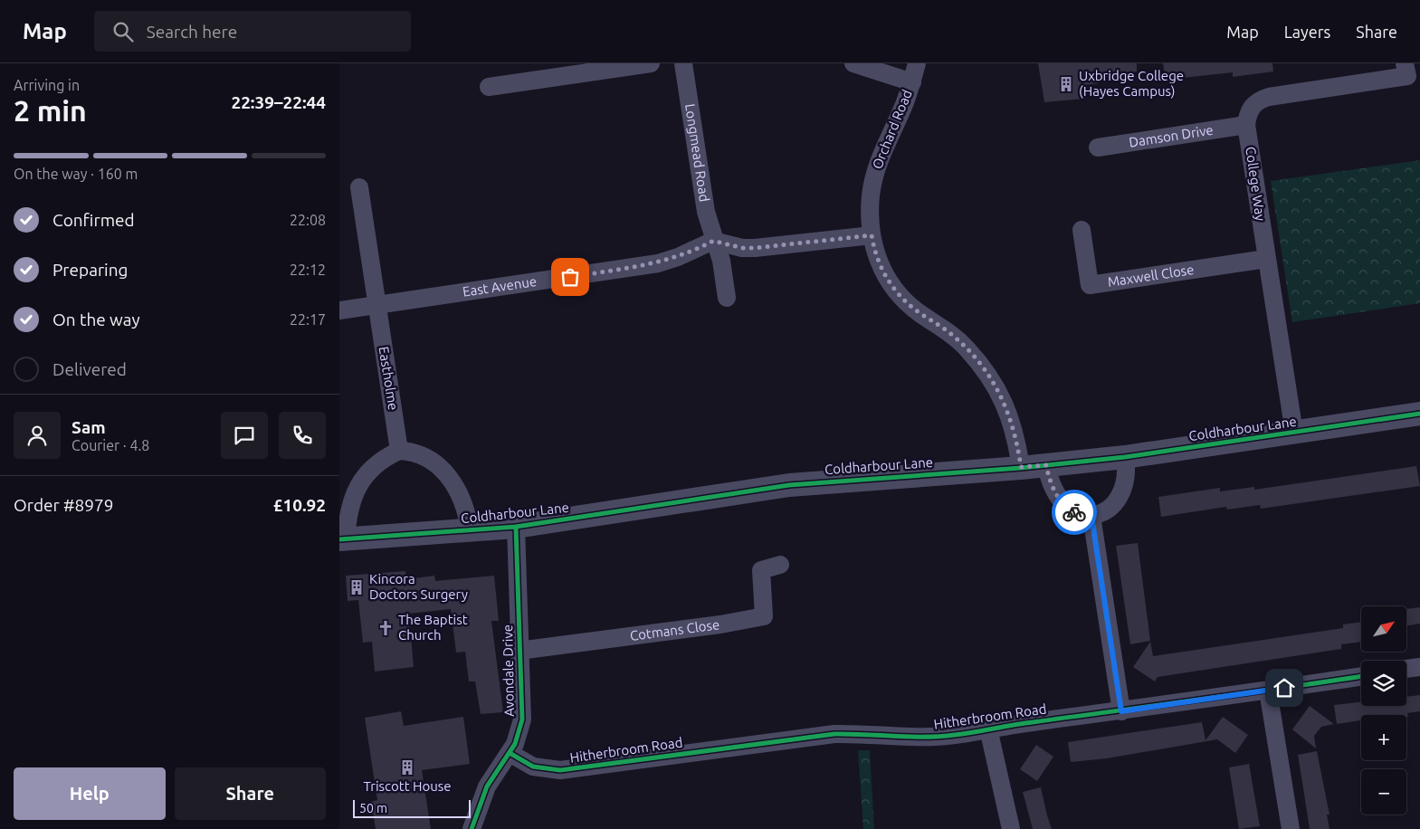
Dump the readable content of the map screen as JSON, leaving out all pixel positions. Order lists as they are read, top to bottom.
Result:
{
  "streets": {
    "street": [
      "Orchard Road",
      "Damson Drive",
      "Longmead Road",
      "College Way",
      "Maxwell Close",
      "East Avenue",
      "Eastholme",
      "Coldharbour Lane",
      "Cotmans Close",
      "Avondale Drive",
      "Hitherbroom Road"
    ]
  },
  "crossings": [
    ["Orchard Road", "Coldharbour Lane"],
    ["Damson Drive", "College Way"],
    ["Longmead Road", "East Avenue"],
    ["College Way", "Maxwell Close"],
    ["College Way", "Coldharbour Lane"],
    ["East Avenue", "Eastholme"],
    ["Coldharbour Lane", "Avondale Drive"],
    ["Cotmans Close", "Avondale Drive"],
    ["Avondale Drive", "Hitherbroom Road"]
  ],
  "places": {
    "building": ["Uxbridge College (Hayes Campus)", "Kincora Doctors Surgery", "Triscott House"],
    "church": ["The Baptist Church"]
  },
  "scale_bar": "50 m",
  "north": "top right",
  "page": {
    "header": "Map",
    "search": "Search here",
    "nav": ["Map", "Layers", "Share"],
    "heading": ["2 min", "Arriving in", "22:39–22:44"],
    "panel": [
      "Sam",
      "Courier · 4.8",
      "Order #8979",
      "£10.92"
    ],
    "bar": "On the way · 160 m",
    "list": [
      ["Confirmed", "22:08"],
      ["Preparing", "22:12"],
      ["On the way", "22:17"],
      "Delivered"
    ],
    "map_buttons": ["+", "−"],
    "buttons": ["Help", "Share"],
    "scale": "50 m"
  }
}
